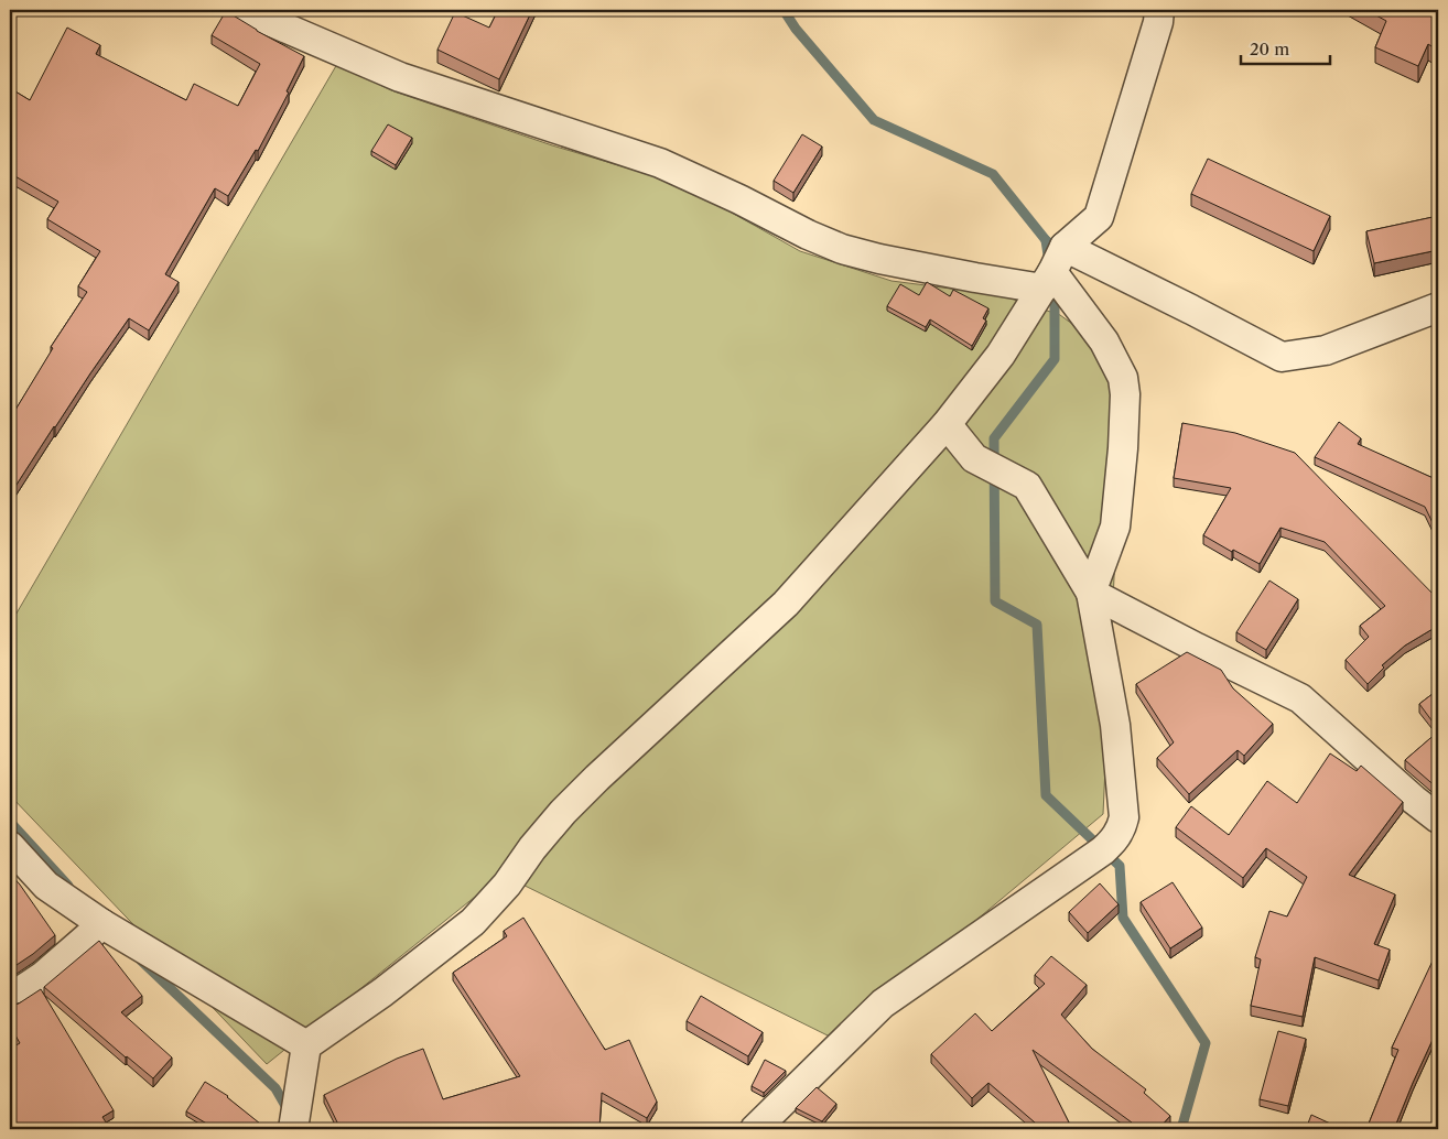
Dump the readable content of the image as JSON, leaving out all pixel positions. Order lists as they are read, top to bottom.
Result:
{
  "scale_bar": "20 m"
}
